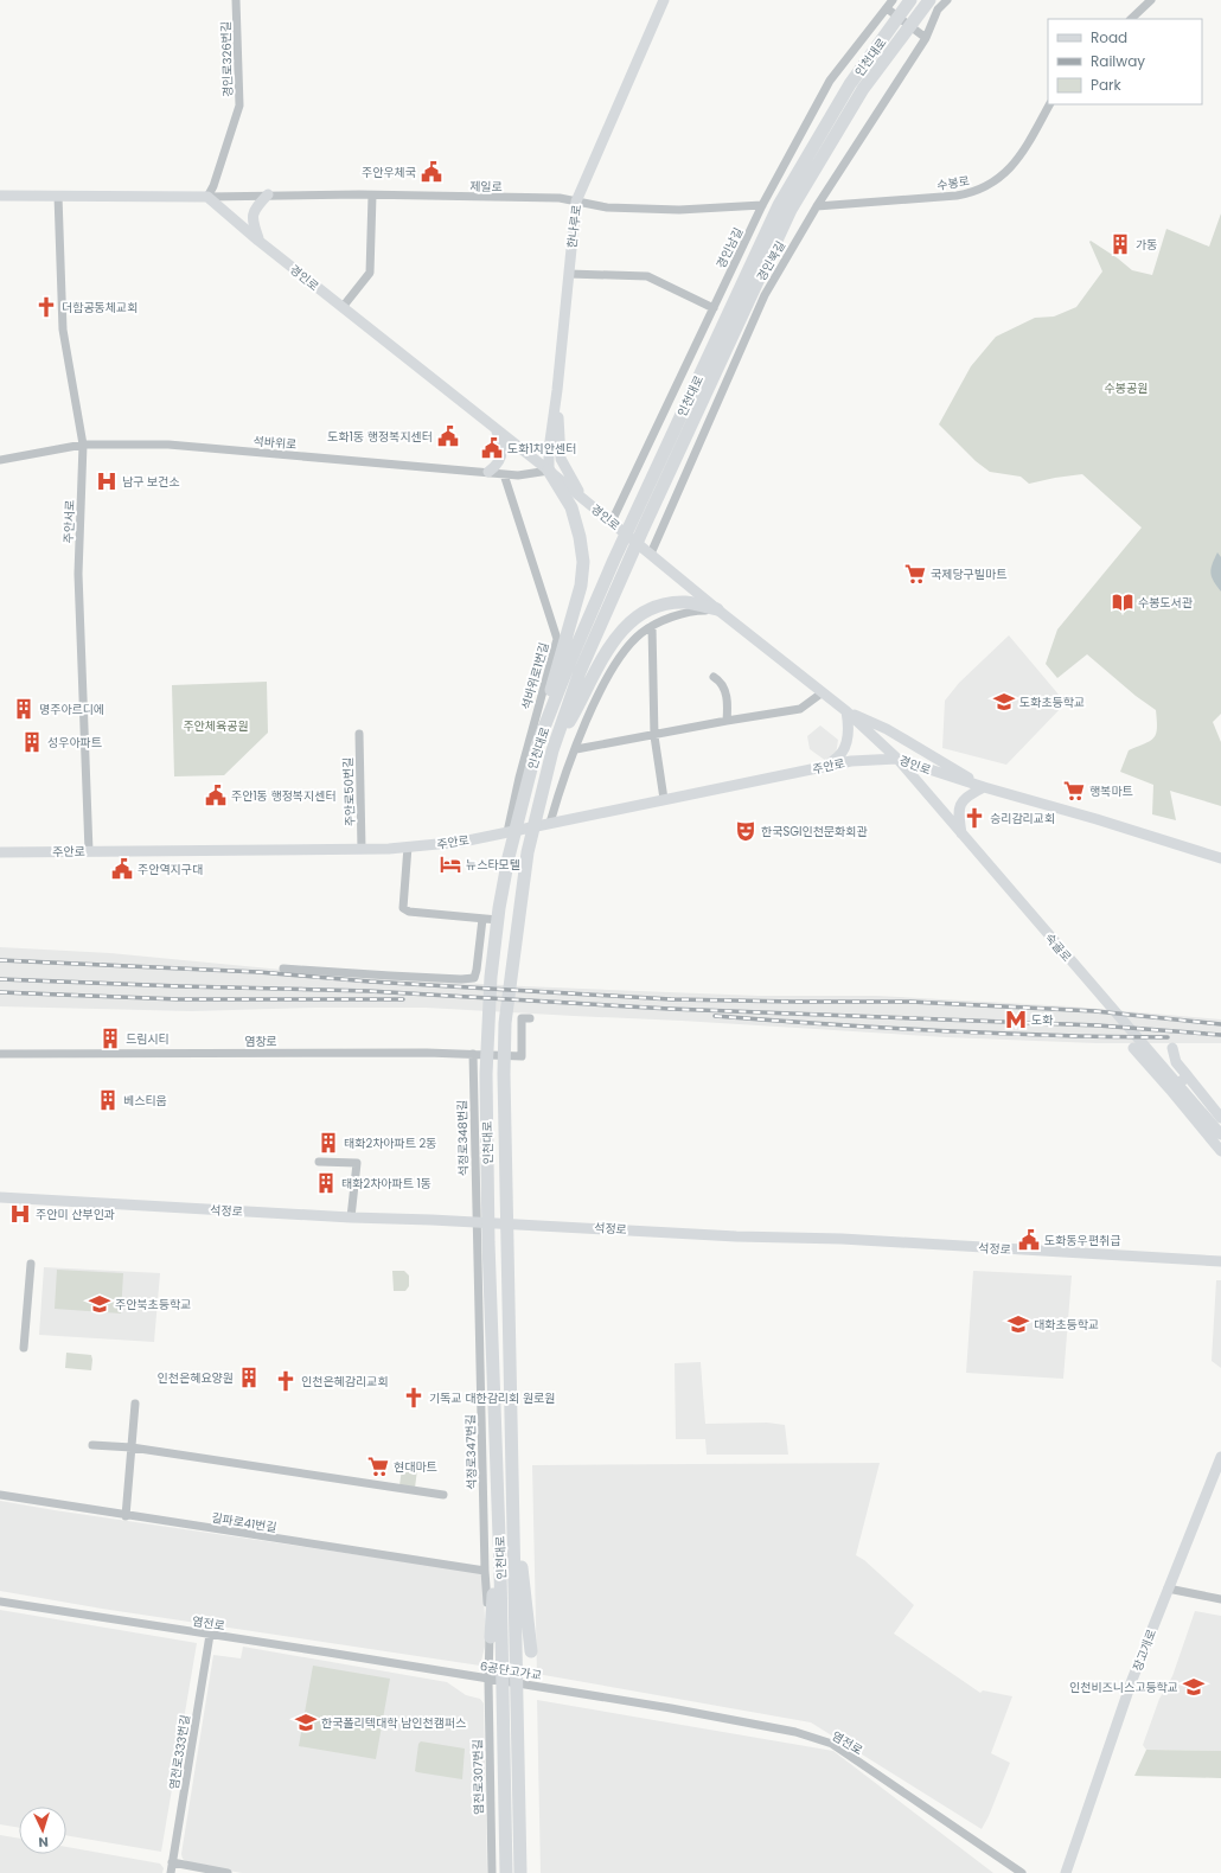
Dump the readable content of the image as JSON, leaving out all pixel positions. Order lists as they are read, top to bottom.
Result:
{
  "streets": {
    "highway": ["인천대로"],
    "main road": [
      "한나루로",
      "경인로",
      "주안로",
      "숙골로",
      "석정로",
      "장고개로"
    ],
    "street": [
      "경인로326번길",
      "수봉로",
      "제일로",
      "경인남길",
      "경인북길",
      "석바위로",
      "주안서로",
      "석바위로1번길",
      "주안로50번길",
      "염창로",
      "석정로348번길",
      "석정로347번길",
      "길파로41번길",
      "염전로",
      "6공단고가교",
      "염전로333번길",
      "염전로307번길"
    ]
  },
  "crossings": [
    ["경인로326번길", "제일로"],
    ["경인로326번길", "경인로"],
    ["수봉로", "경인북길"],
    ["제일로", "한나루로"],
    ["제일로", "경인남길"],
    ["제일로", "경인로"],
    ["한나루로", "경인로"],
    ["한나루로", "석바위로"],
    ["경인남길", "경인로"],
    ["경인북길", "경인로"],
    ["경인로", "석바위로"],
    ["경인로", "주안로"],
    ["경인로", "숙골로"],
    ["석바위로", "주안서로"],
    ["석바위로", "석바위로1번길"],
    ["주안서로", "주안로"],
    ["석바위로1번길", "주안로"],
    ["주안로", "주안로50번길"],
    ["주안로", "숙골로"],
    ["염창로", "석정로348번길"],
    ["석정로348번길", "석정로"],
    ["석정로348번길", "석정로347번길"],
    ["석정로", "석정로347번길"],
    ["석정로347번길", "길파로41번길"],
    ["석정로347번길", "염전로307번길"],
    ["염전로", "6공단고가교"],
    ["염전로", "염전로333번길"]
  ],
  "parks": ["수봉공원", "주안체육공원"],
  "places": {
    "public building": [
      "주안우체국",
      "도화1동 행정복지센터",
      "도화1치안센터",
      "주안1동 행정복지센터",
      "주안역지구대",
      "도화동우편취급"
    ],
    "building": [
      "가동",
      "명주아르디에",
      "성우아파트",
      "드림시티",
      "베스티움",
      "태화2차아파트 2동",
      "태화2차아파트 1동",
      "인천은혜요양원"
    ],
    "church": [
      "더함공동체교회",
      "승리감리교회",
      "인천은혜감리교회",
      "기독교 대한감리회 원로원"
    ],
    "hospital": ["남구 보건소", "주안미 산부인과"],
    "supermarket": ["국제당구빌마트", "행복마트", "현대마트"],
    "library": ["수봉도서관"],
    "school or university": [
      "도화초등학교",
      "주안북초등학교",
      "대화초등학교",
      "인천비즈니스고등학교",
      "한국폴리텍대학 남인천캠퍼스"
    ],
    "theatre": ["한국SGI인천문화회관"],
    "hotel": ["뉴스타모텔"],
    "metro station": ["도화"]
  },
  "legend": ["Road", "Railway", "Park"],
  "north": "bottom"
}
